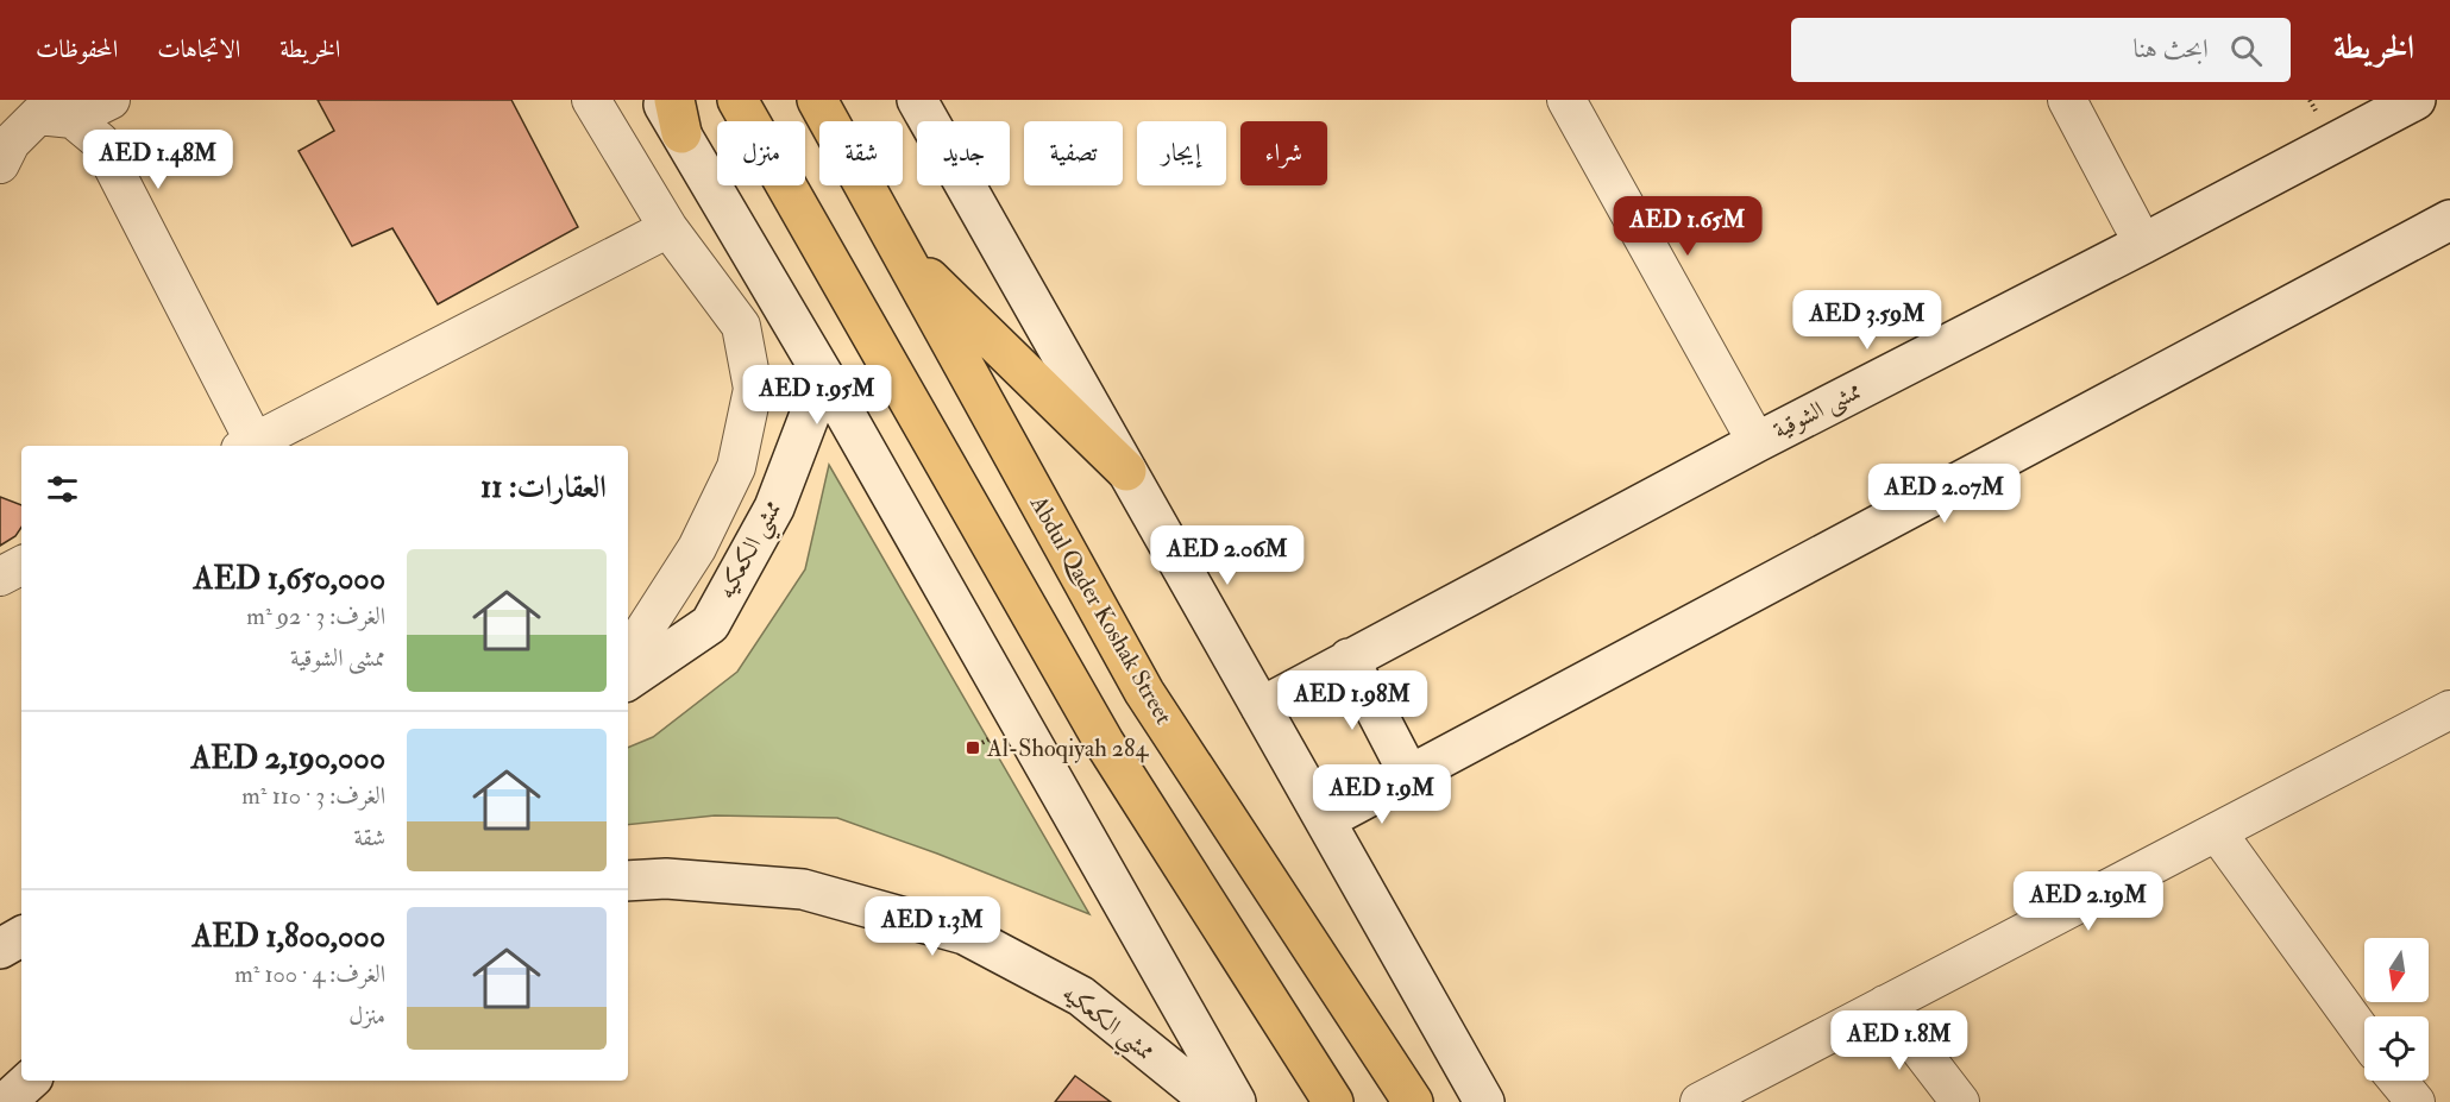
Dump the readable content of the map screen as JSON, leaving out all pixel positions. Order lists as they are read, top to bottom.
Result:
{
  "streets": {
    "main road": ["Abdul Qader Koshak Street"],
    "street": ["ممشى الشوقية", "ممشي الكعكيه"]
  },
  "places": {
    "transit": ["Al-Shoqiyah 284"]
  },
  "north": "bottom",
  "page": {
    "header": "الخريطة",
    "search": "ابحث هنا",
    "nav": ["الخريطة", "الاتجاهات", "المحفوظات"],
    "chip": [
      "شراء",
      "إيجار",
      "تصفية",
      "جديد",
      "شقة",
      "منزل"
    ],
    "price": [
      "AED 1.48M",
      "AED 1.65M",
      "AED 3.59M",
      "AED 1.95M",
      "AED 2.07M",
      "AED 2.06M",
      "AED 1.98M",
      "AED 1.9M",
      "AED 2.19M",
      "AED 1.3M",
      "AED 1.8M"
    ],
    "heading": "العقارات: 11",
    "list": [
      {
        "name": "AED 1,650,000",
        "note": "الغرف: 3 · 92 m² · ممشى الشوقية"
      },
      {
        "name": "AED 2,190,000",
        "note": "الغرف: 3 · 110 m² · شقة"
      },
      {
        "name": "AED 1,800,000",
        "note": "الغرف: 4 · 100 m² · منزل"
      }
    ]
  }
}
